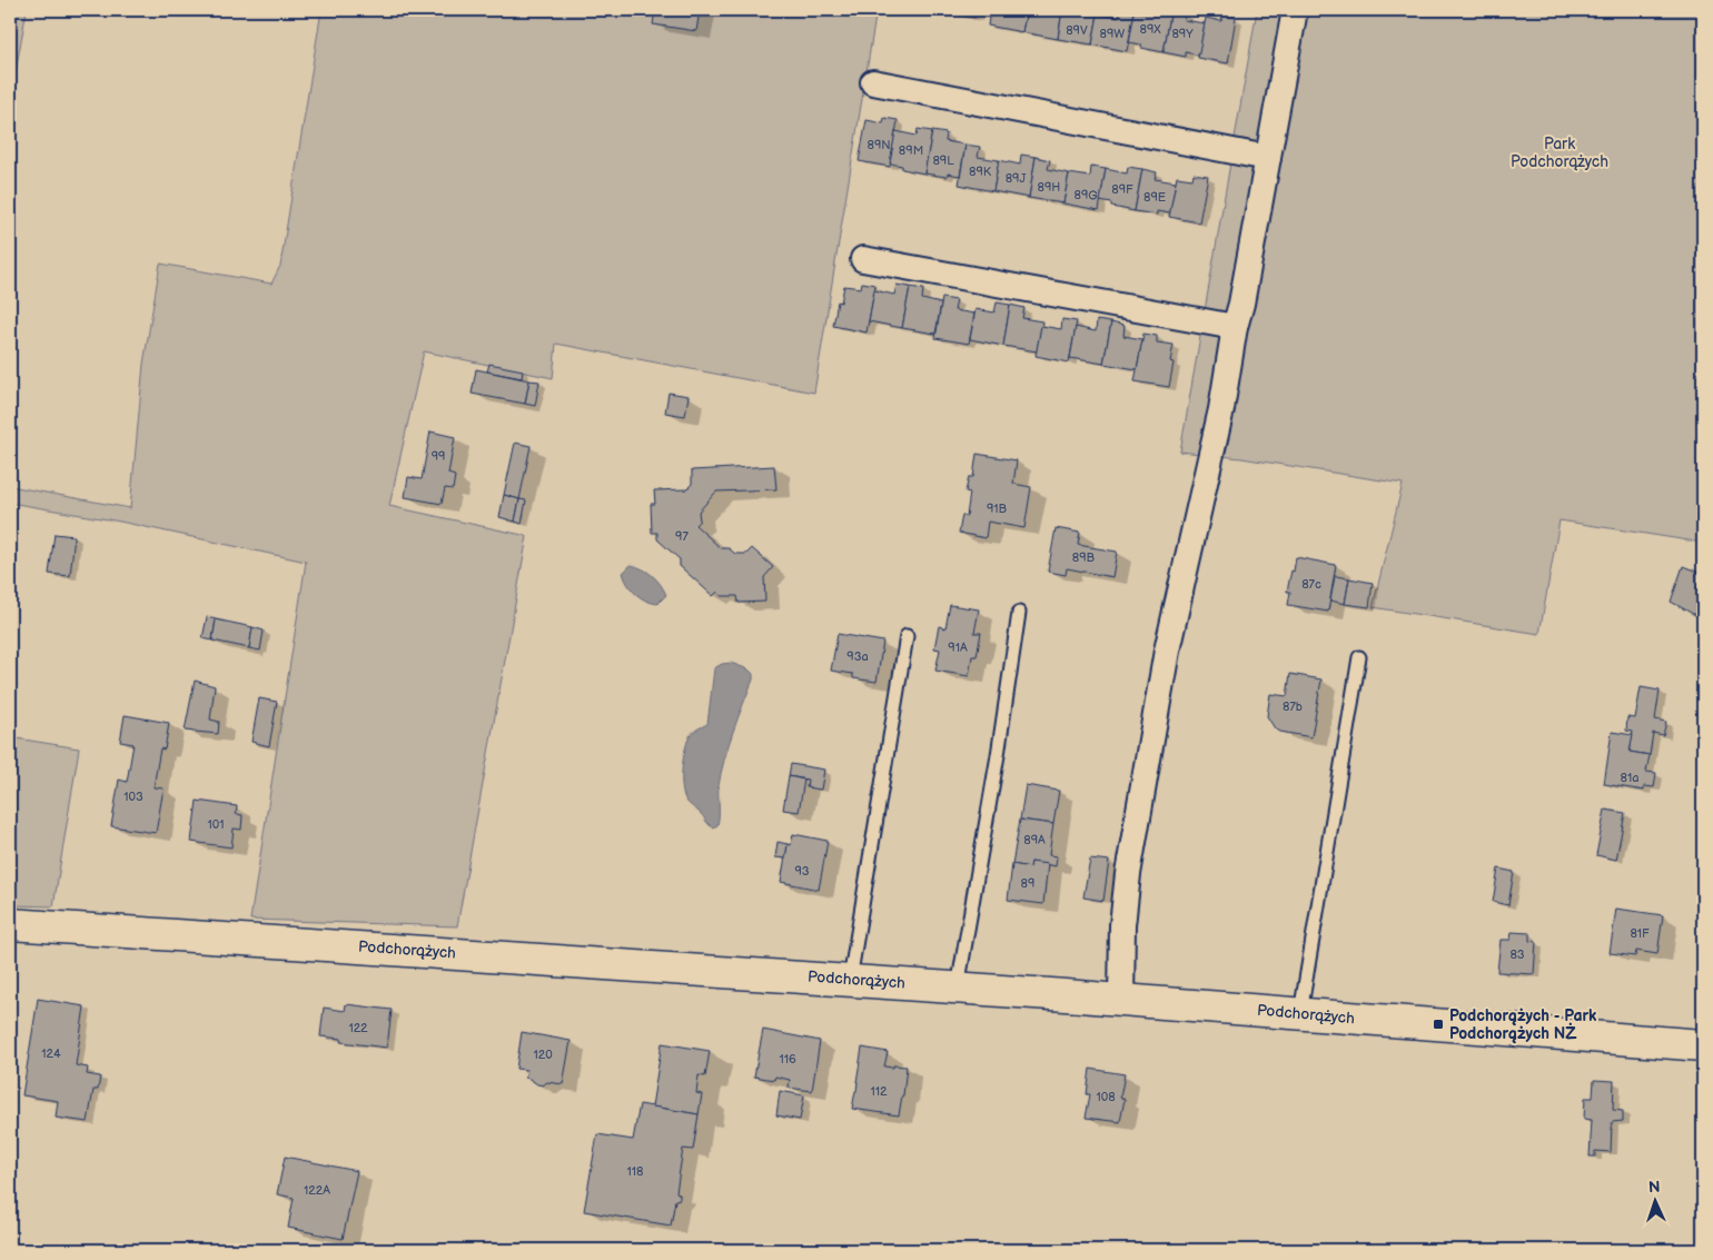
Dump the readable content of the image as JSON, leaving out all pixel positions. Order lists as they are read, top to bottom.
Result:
{
  "streets": {
    "street": ["Podchorążych"]
  },
  "parks": ["Park Podchorążych"],
  "places": {
    "transit": ["Podchorążych - Park Podchorążych NŻ"]
  },
  "house_numbers": [
    "89X",
    "89V",
    "89W",
    "89Y",
    "89N",
    "89M",
    "89L",
    "89K",
    "89J",
    "89H",
    "89F",
    "89G",
    "89E",
    "99",
    "91B",
    "97",
    "89B",
    "87c",
    "91A",
    "93a",
    "87b",
    "81a",
    "103",
    "101",
    "89A",
    "93",
    "89",
    "81F",
    "83",
    "122",
    "124",
    "120",
    "116",
    "112",
    "108",
    "118",
    "122A"
  ],
  "north": "top"
}
